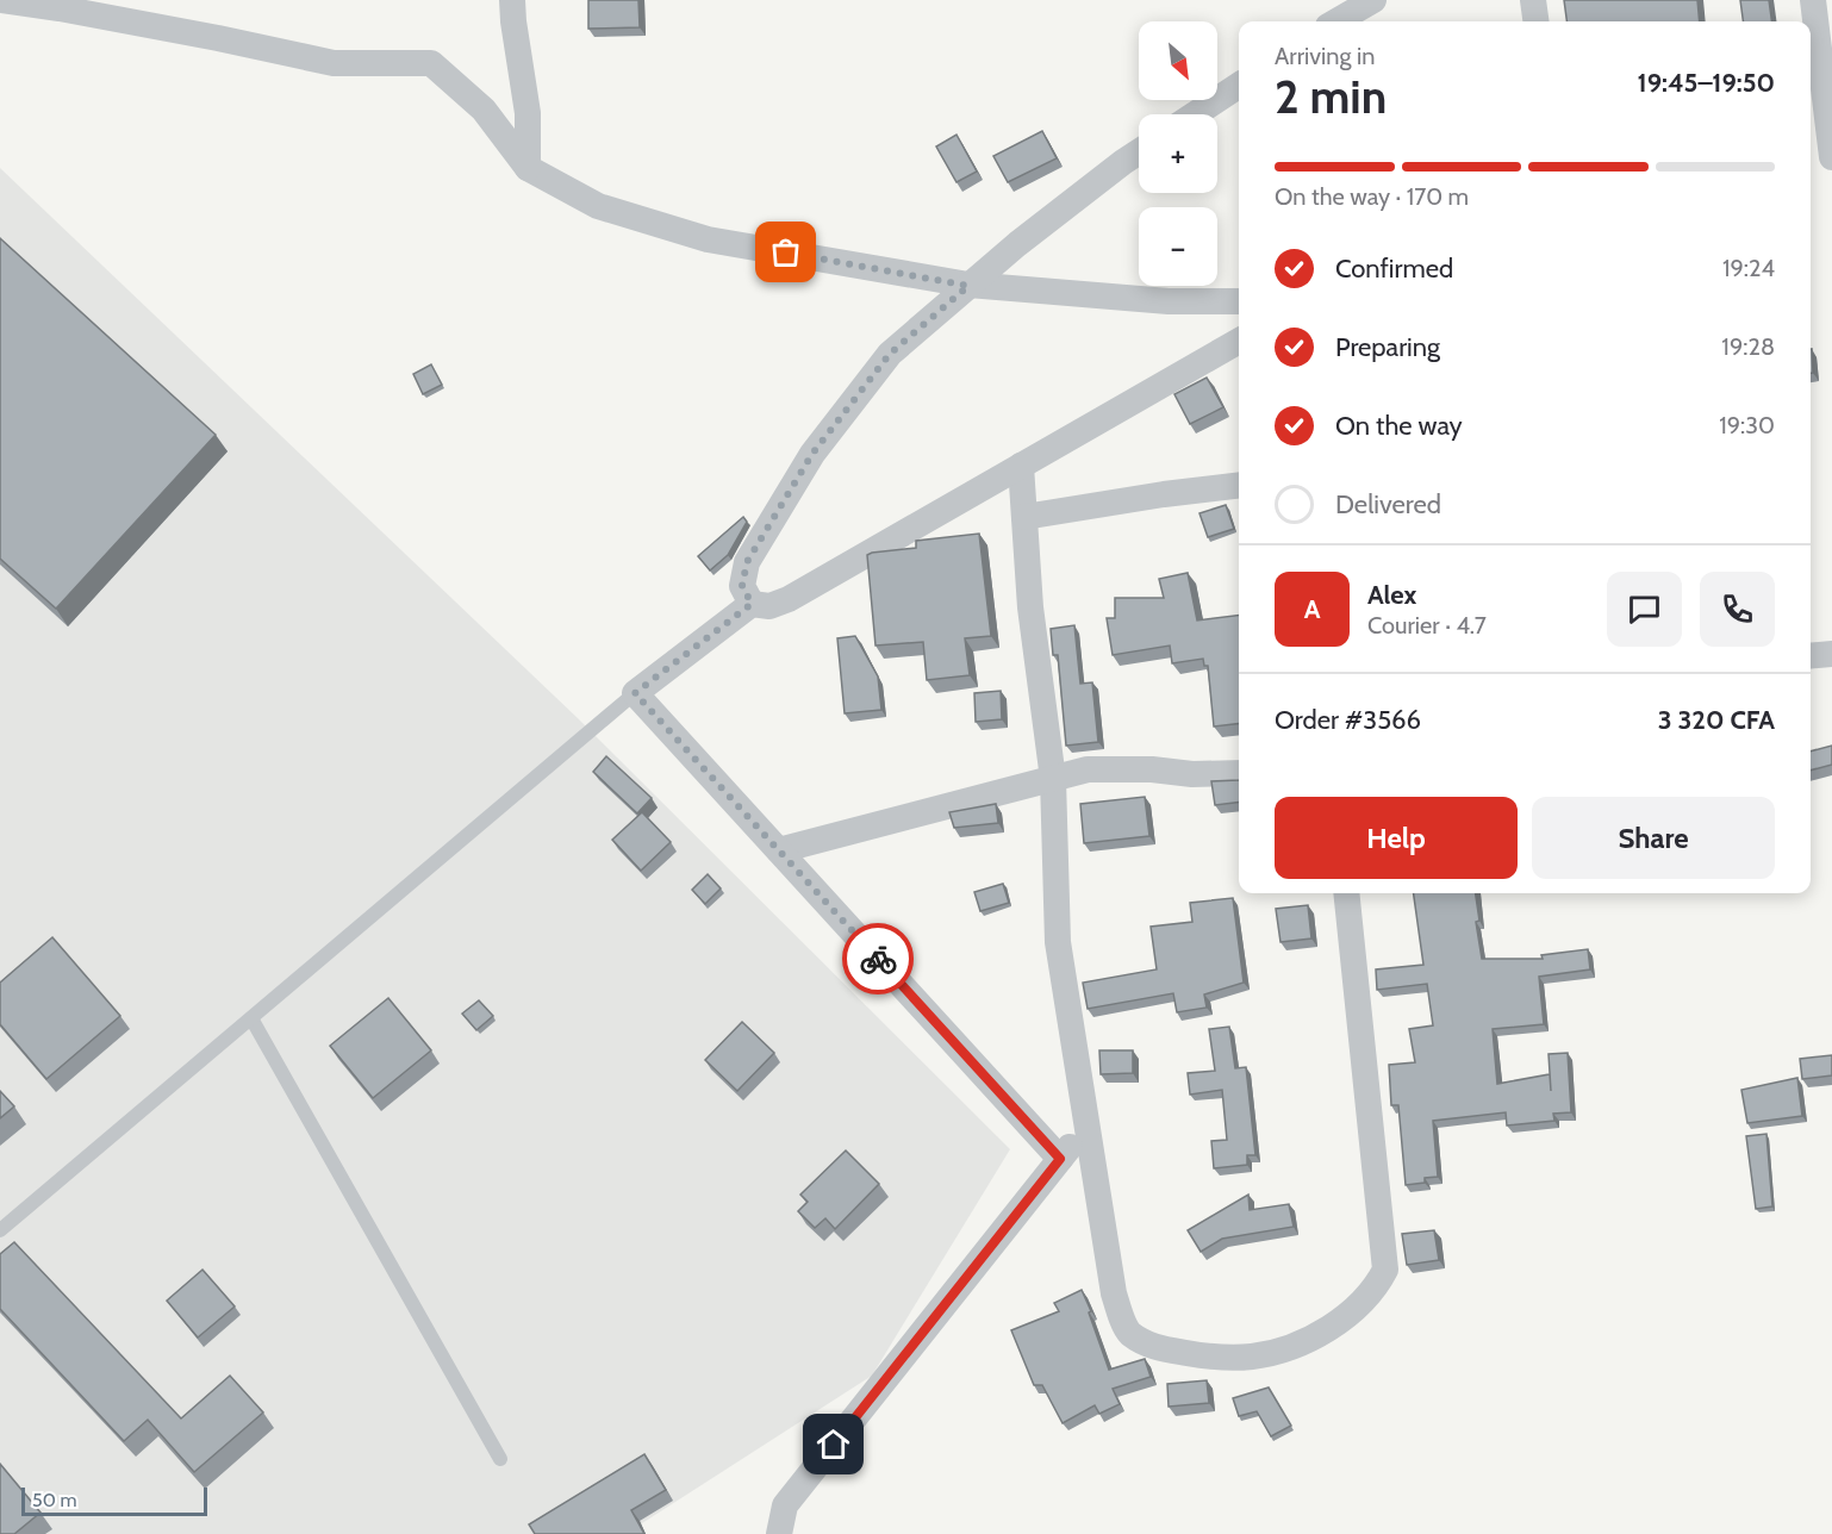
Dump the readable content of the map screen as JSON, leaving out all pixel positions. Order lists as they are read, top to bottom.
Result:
{
  "scale_bar": "50 m",
  "north": "bottom right",
  "page": {
    "map_buttons": ["+", "−"],
    "heading": ["2 min", "Arriving in", "19:45–19:50"],
    "panel": [
      "Alex",
      "Courier · 4.7",
      "Order #3566",
      "3 320 CFA"
    ],
    "bar": "On the way · 170 m",
    "list": [
      ["Confirmed", "19:24"],
      ["Preparing", "19:28"],
      ["On the way", "19:30"],
      "Delivered"
    ],
    "round": "A",
    "buttons": ["Help", "Share"],
    "scale": "50 m"
  }
}
